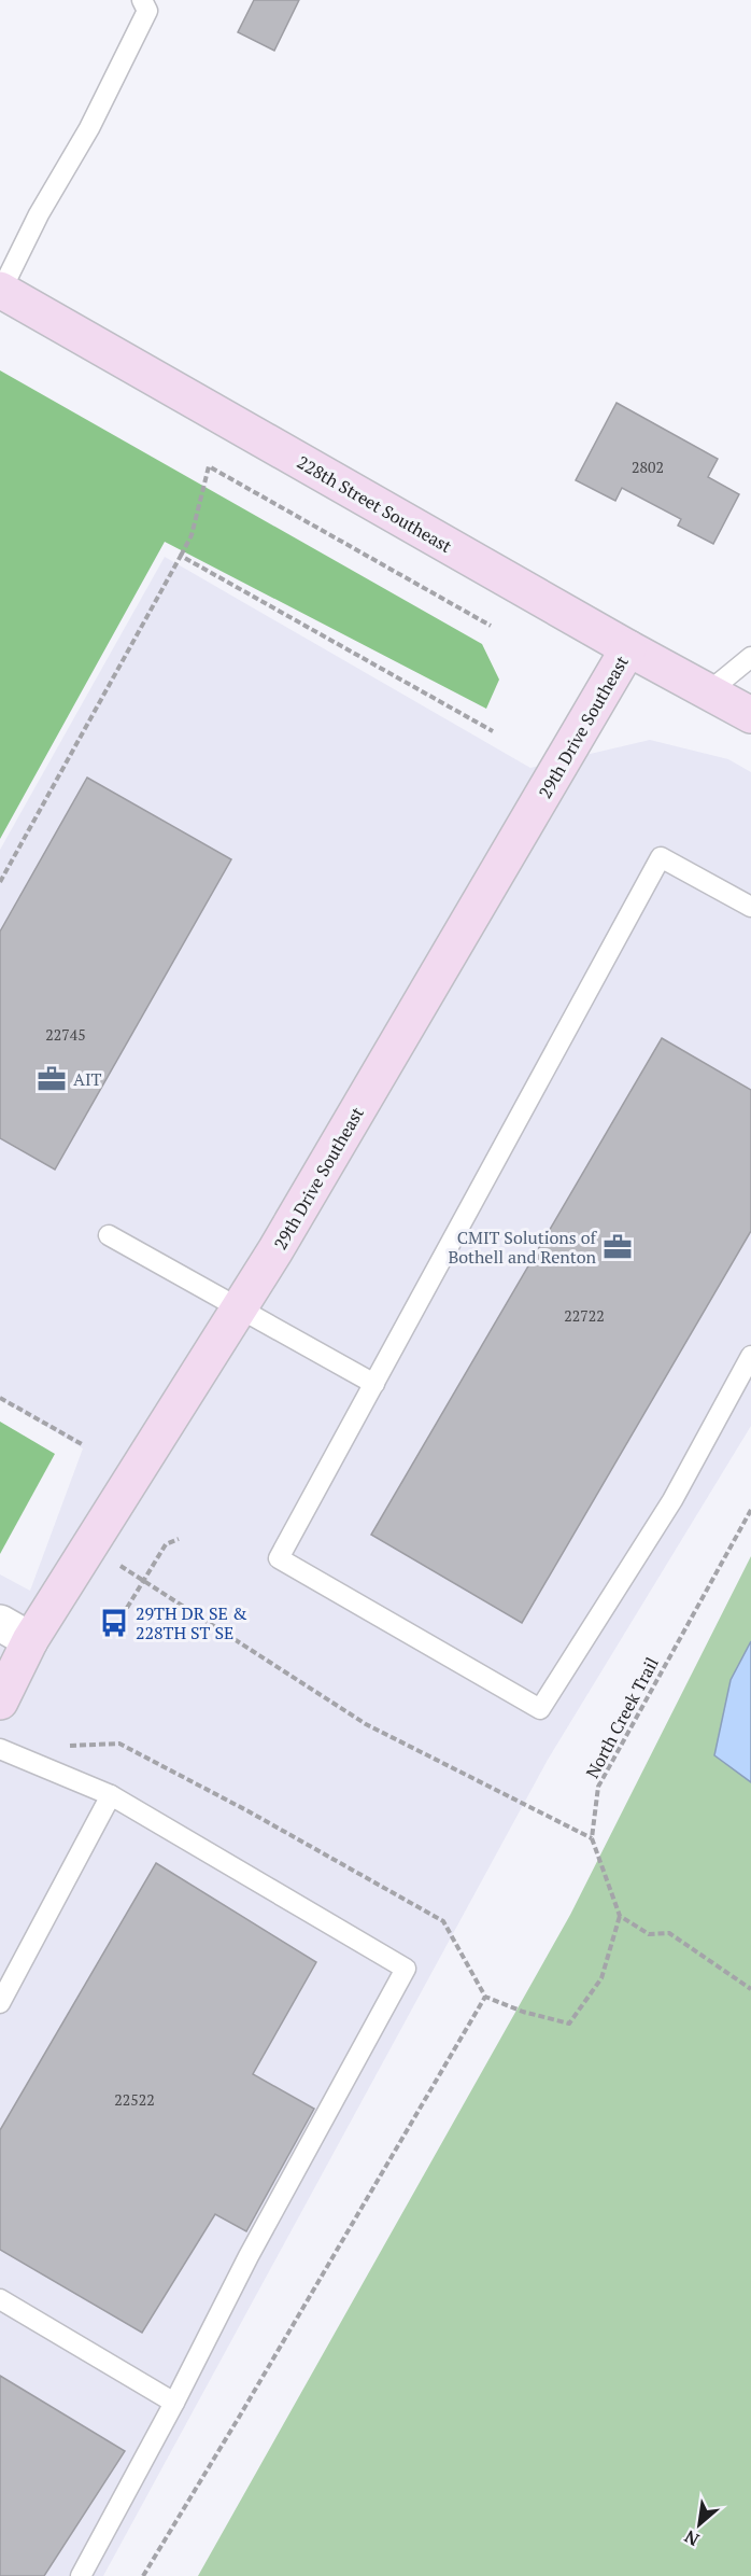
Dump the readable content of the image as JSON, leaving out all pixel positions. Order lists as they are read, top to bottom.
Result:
{
  "streets": {
    "street": ["228th Street Southeast", "29th Drive Southeast"],
    "path": ["North Creek Trail"]
  },
  "crossings": [
    ["228th Street Southeast", "29th Drive Southeast"]
  ],
  "places": {
    "office": ["AIT", "CMIT Solutions of Bothell and Renton"],
    "bus stop": ["29TH DR SE & 228TH ST SE"]
  },
  "house_numbers": [
    "2802",
    "22745",
    "22722",
    "22522"
  ],
  "north": "bottom left"
}
